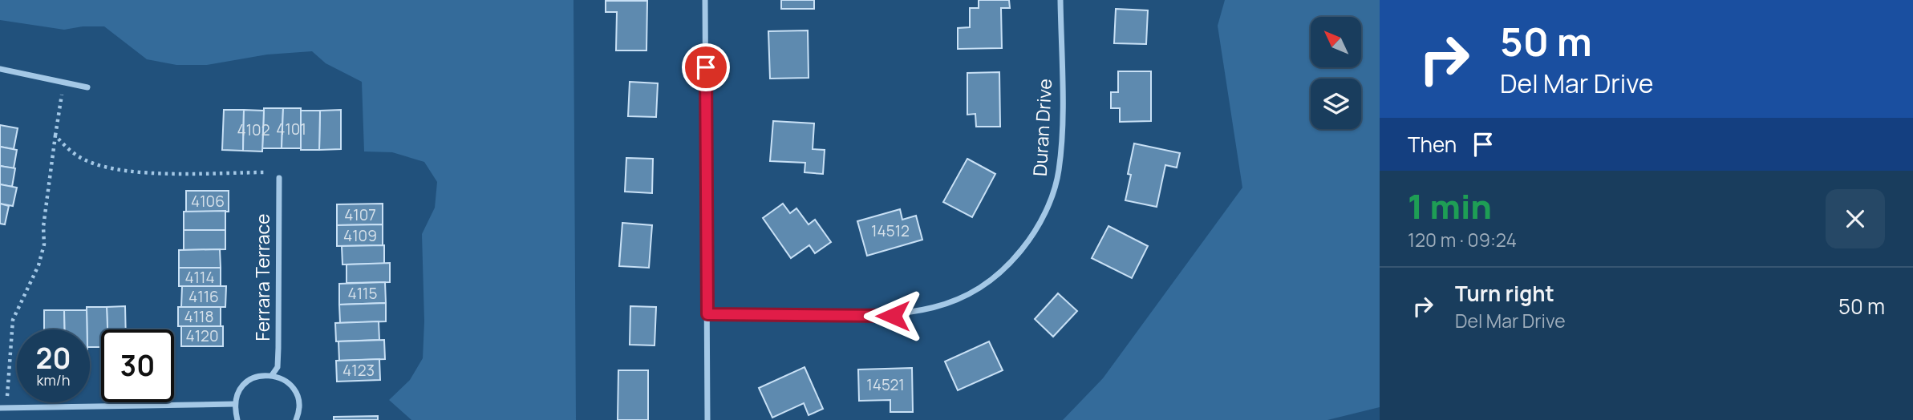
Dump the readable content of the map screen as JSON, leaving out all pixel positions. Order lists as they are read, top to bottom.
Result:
{
  "streets": {
    "street": ["Duran Drive", "Ferrara Terrace"]
  },
  "house_numbers": [
    "4101",
    "4102",
    "4106",
    "4107",
    "14512",
    "4109",
    "4114",
    "4115",
    "4116",
    "4118",
    "4120",
    "4123",
    "14521"
  ],
  "north": "top left",
  "page": {
    "turn": ["50 m", "Del Mar Drive"],
    "then": "Then",
    "heading": ["1 min", "120 m · 09:24"],
    "list": [
      {
        "name": "Turn right",
        "note": "Del Mar Drive",
        "value": "50 m"
      }
    ],
    "speed": "20 km/h",
    "limit": "30"
  }
}
